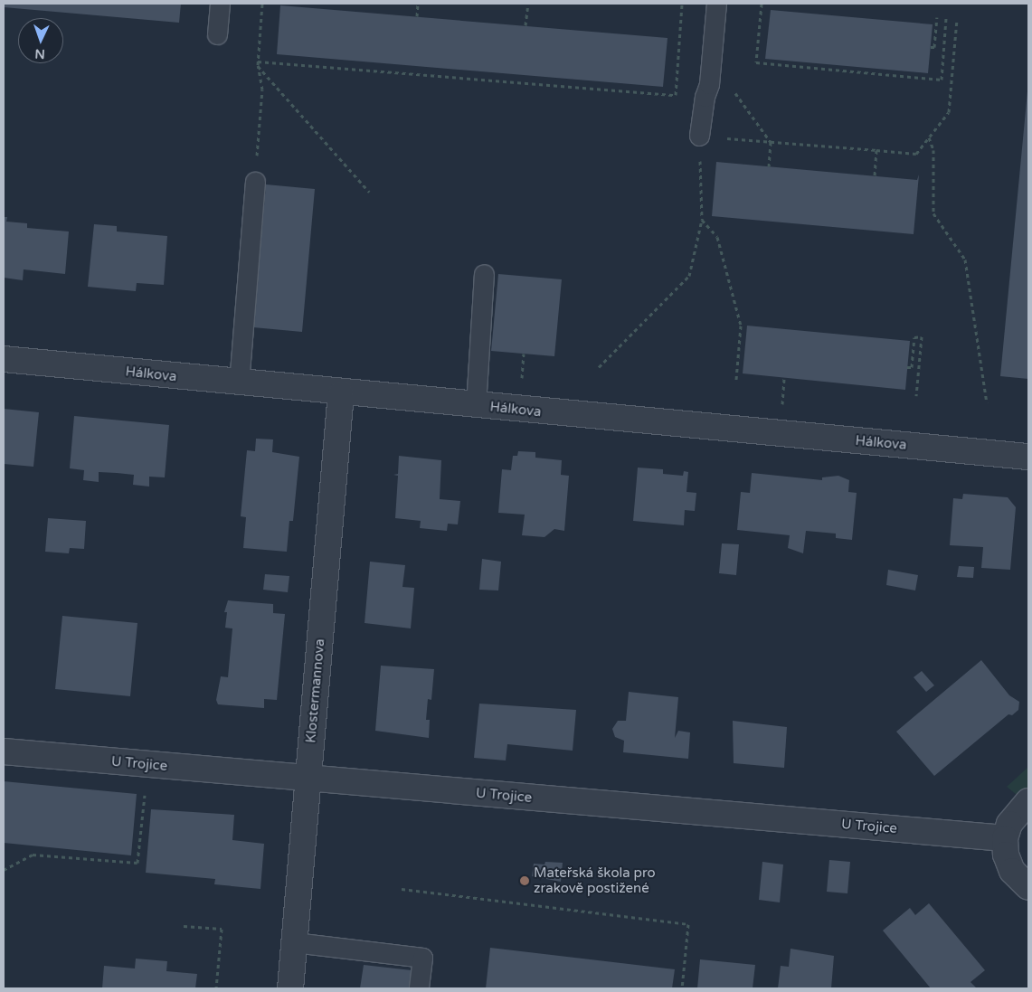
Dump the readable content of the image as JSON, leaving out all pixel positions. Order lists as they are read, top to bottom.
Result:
{
  "streets": {
    "street": ["Hálkova", "Klostermannova", "U Trojice"]
  },
  "crossings": [
    ["Hálkova", "Klostermannova"],
    ["Klostermannova", "U Trojice"]
  ],
  "places": ["Mateřská škola pro zrakově postižené"],
  "north": "bottom"
}
